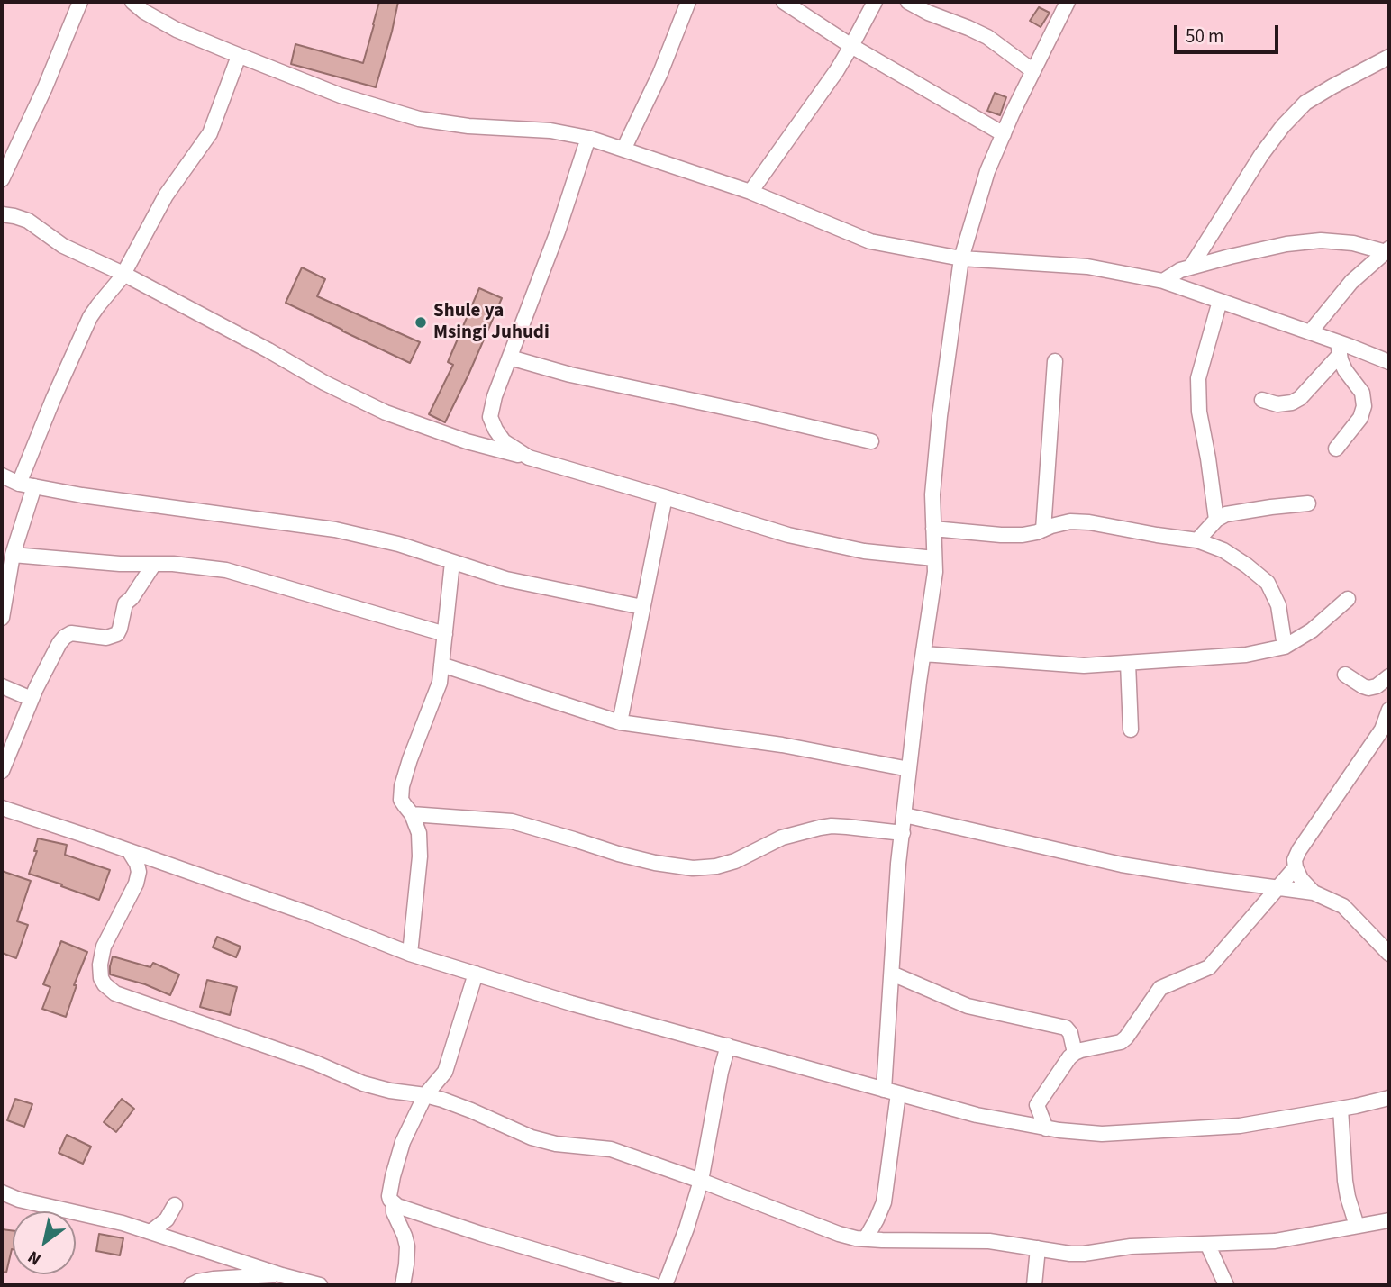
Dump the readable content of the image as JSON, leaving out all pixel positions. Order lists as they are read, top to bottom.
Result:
{
  "places": ["Shule ya Msingi Juhudi"],
  "scale_bar": "50 m",
  "north": "bottom left"
}
